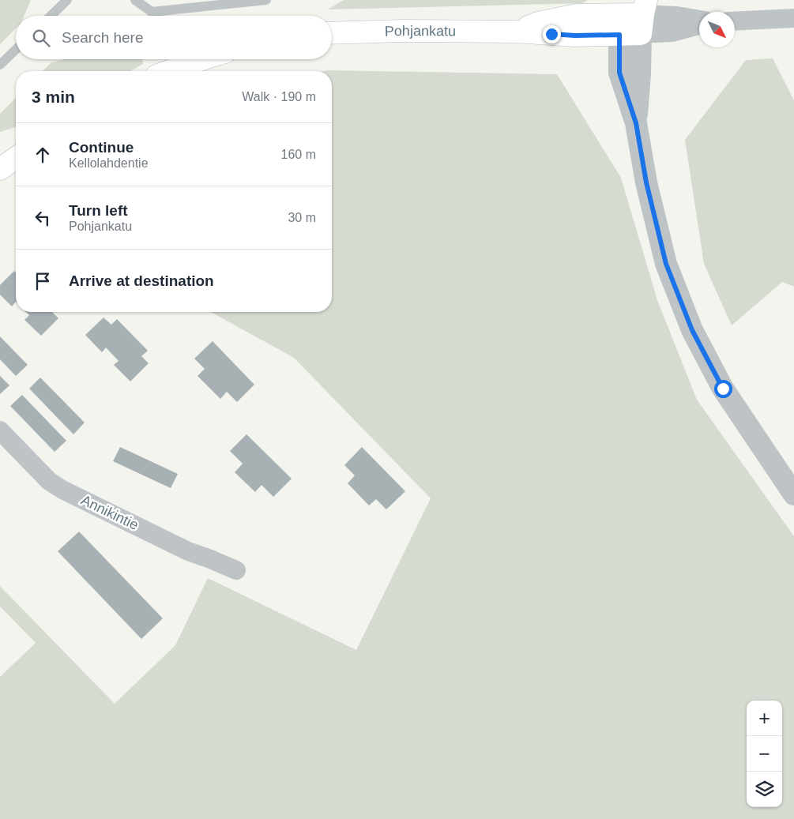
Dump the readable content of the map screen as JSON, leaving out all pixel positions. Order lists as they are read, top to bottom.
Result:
{
  "streets": {
    "main road": ["Pohjankatu"],
    "street": ["Annikintie"]
  },
  "north": "bottom right",
  "page": {
    "search": "Search here",
    "heading": ["3 min", "Walk · 190 m"],
    "list": [
      ["Continue", "Kellolahdentie", "160 m"],
      ["Turn left", "Pohjankatu", "30 m"],
      "Arrive at destination"
    ],
    "map_buttons": ["+", "−"]
  }
}
